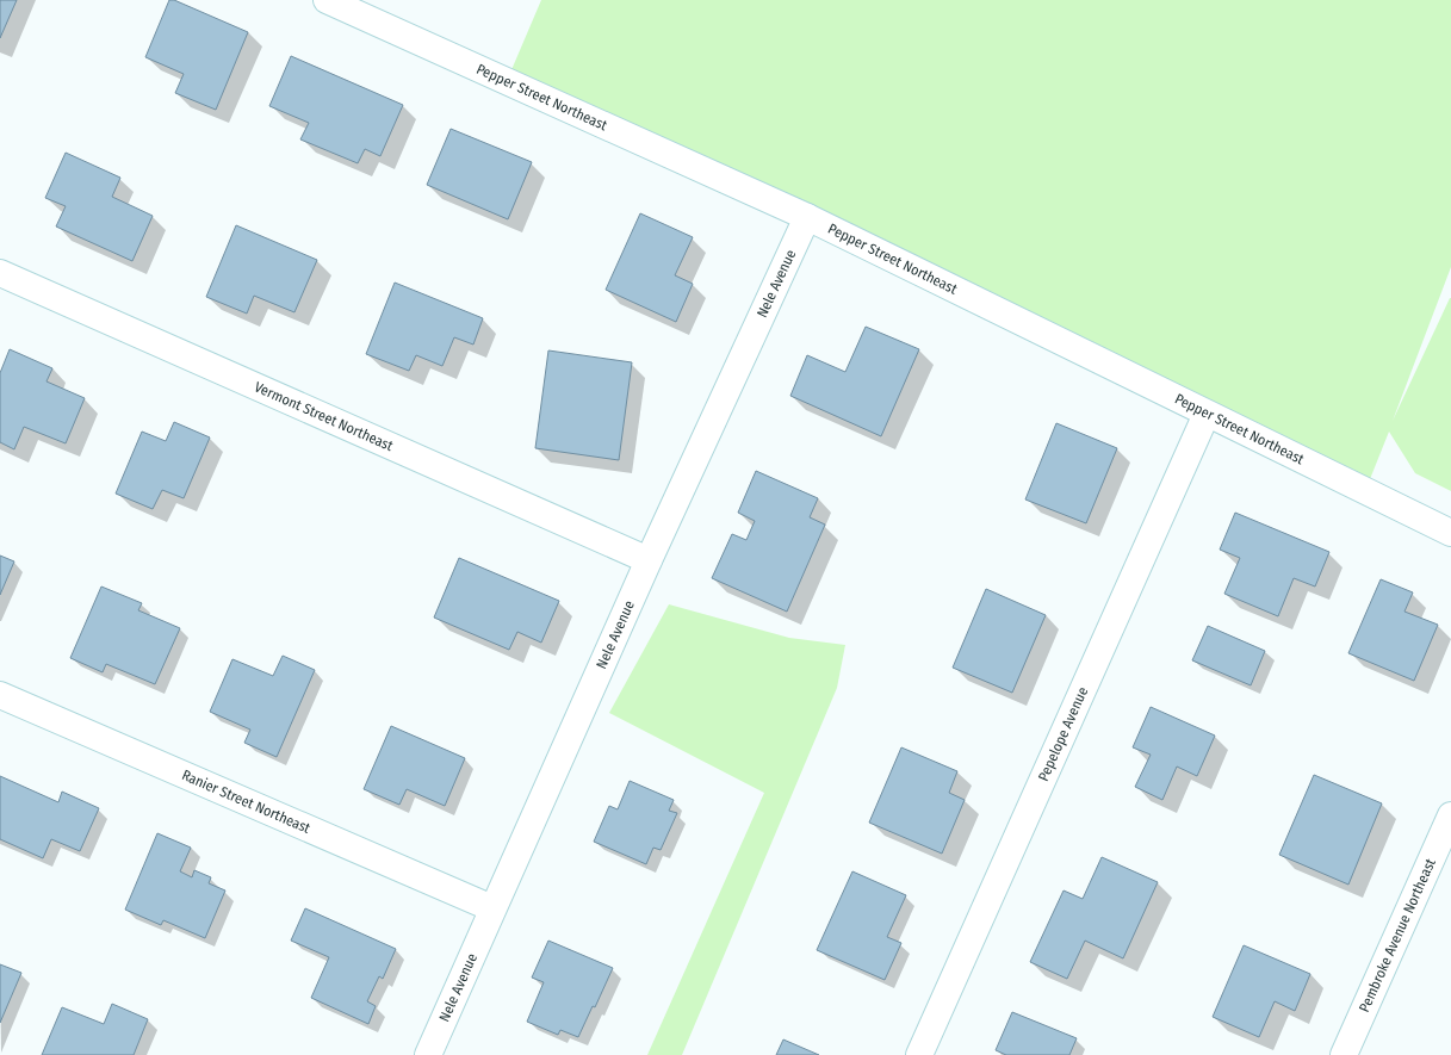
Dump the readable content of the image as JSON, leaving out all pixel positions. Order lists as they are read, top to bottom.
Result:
{
  "streets": {
    "street": [
      "Pepper Street Northeast",
      "Nele Avenue",
      "Vermont Street Northeast",
      "Pepelope Avenue",
      "Ranier Street Northeast",
      "Pembroke Avenue Northeast"
    ]
  },
  "crossings": [
    ["Pepper Street Northeast", "Nele Avenue"],
    ["Pepper Street Northeast", "Pepelope Avenue"],
    ["Nele Avenue", "Vermont Street Northeast"],
    ["Nele Avenue", "Ranier Street Northeast"]
  ]
}
